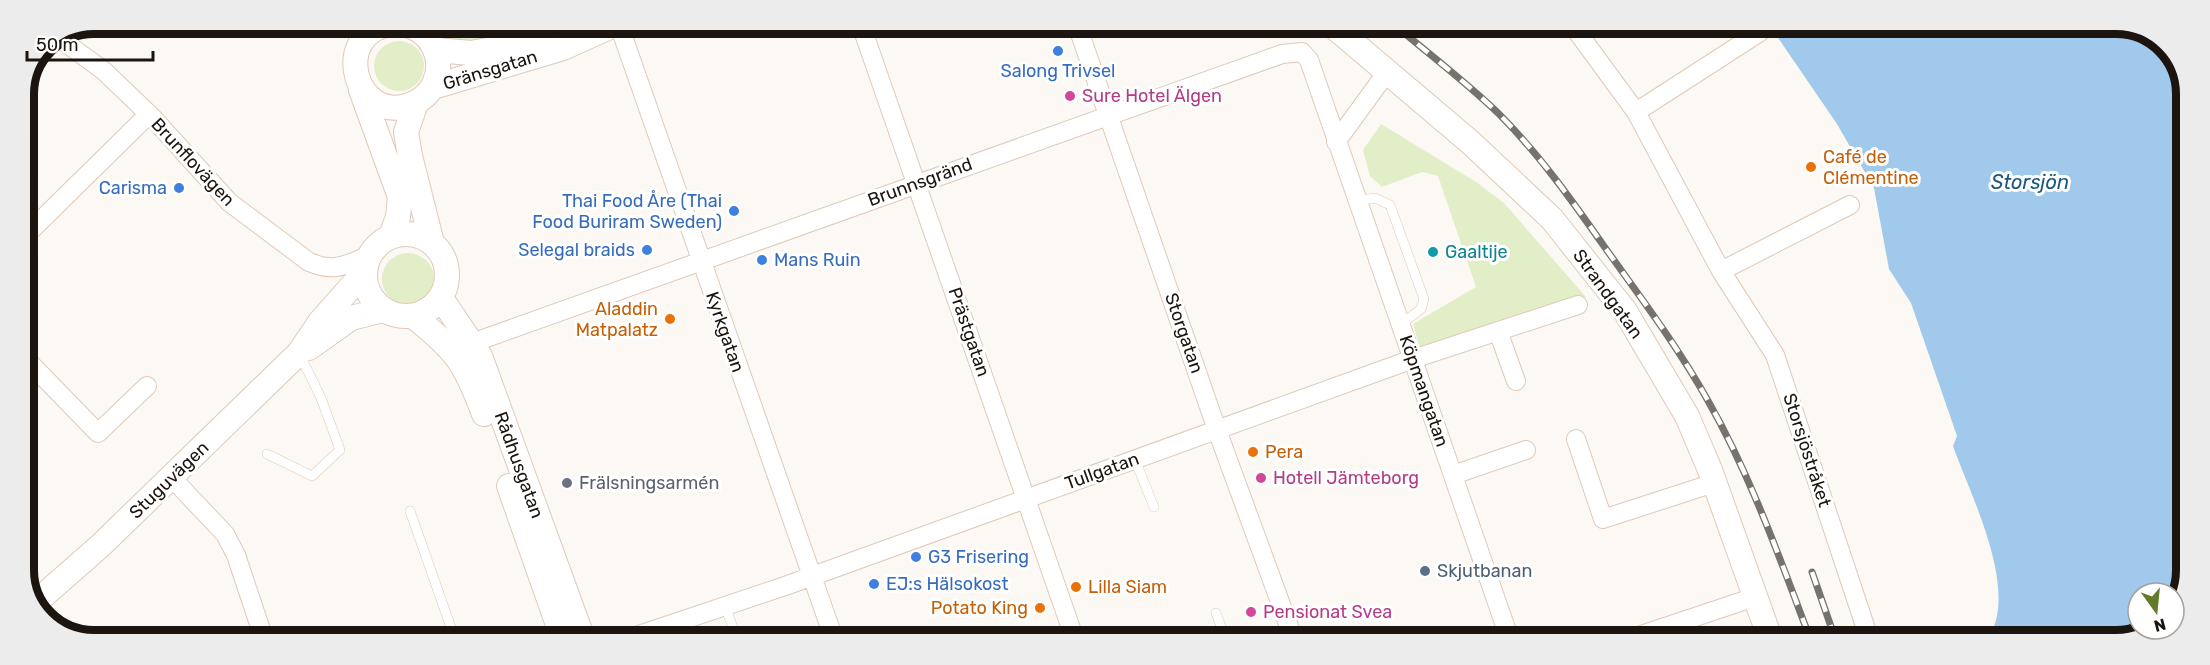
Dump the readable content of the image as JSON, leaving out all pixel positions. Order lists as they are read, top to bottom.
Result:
{
  "streets": {
    "main road": [
      "Gränsgatan",
      "Strandgatan",
      "Rådhusgatan",
      "Stuguvägen"
    ],
    "street": [
      "Brunflovägen",
      "Brunnsgränd",
      "Kyrkgatan",
      "Prästgatan",
      "Storgatan",
      "Köpmangatan",
      "Storsjöstråket",
      "Tullgatan"
    ]
  },
  "crossings": [
    ["Brunflovägen", "Rådhusgatan"],
    ["Brunflovägen", "Stuguvägen"],
    ["Brunnsgränd", "Kyrkgatan"],
    ["Brunnsgränd", "Prästgatan"],
    ["Brunnsgränd", "Storgatan"],
    ["Brunnsgränd", "Köpmangatan"],
    ["Brunnsgränd", "Rådhusgatan"],
    ["Kyrkgatan", "Tullgatan"],
    ["Prästgatan", "Tullgatan"],
    ["Storgatan", "Tullgatan"],
    ["Köpmangatan", "Tullgatan"],
    ["Rådhusgatan", "Stuguvägen"]
  ],
  "water": ["Storsjön"],
  "places": [
    "Salong Trivsel",
    "Sure Hotel Älgen",
    "Café de Clémentine",
    "Carisma",
    "Thai Food Åre (Thai Food Buriram Sweden)",
    "Selegal braids",
    "Gaaltije",
    "Mans Ruin",
    "Aladdin Matpalatz",
    "Pera",
    "Hotell Jämteborg",
    "Frälsningsarmén",
    "G3 Frisering",
    "Skjutbanan",
    "EJ:s Hälsokost",
    "Lilla Siam",
    "Potato King",
    "Pensionat Svea"
  ],
  "scale_bar": "50 m",
  "north": "bottom"
}
